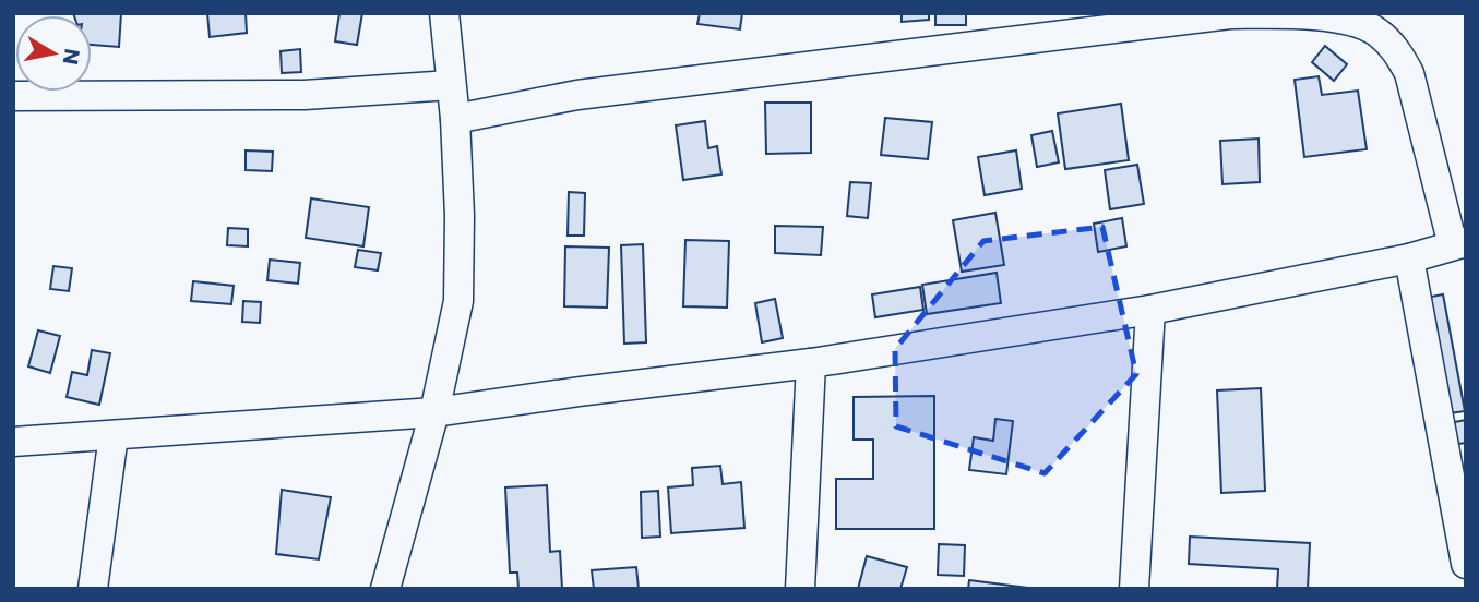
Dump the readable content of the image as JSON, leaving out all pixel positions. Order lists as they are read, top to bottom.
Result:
{
  "north": "right"
}
